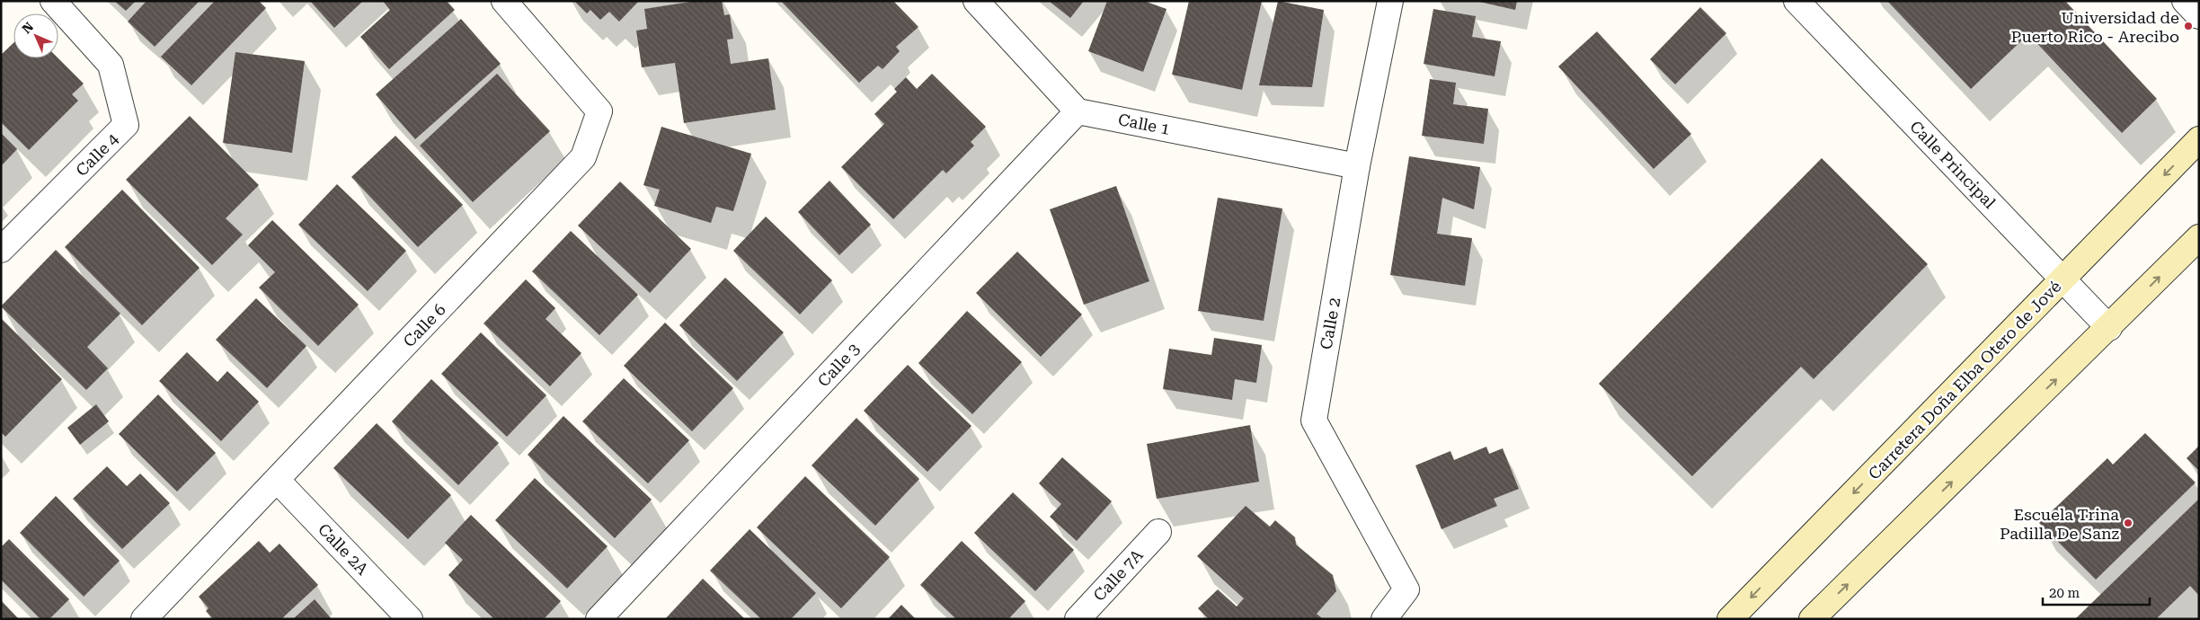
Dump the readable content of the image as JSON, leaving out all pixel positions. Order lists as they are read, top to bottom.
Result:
{
  "streets": {
    "street": [
      "Calle 1",
      "Calle 4",
      "Calle Principal",
      "Calle 2",
      "Calle 6",
      "Calle 3",
      "Carretera Doña Elba Otero de Jové",
      "Calle 2A",
      "Calle 7A"
    ]
  },
  "crossings": [
    ["Calle 1", "Calle 2"],
    ["Calle 1", "Calle 3"],
    ["Calle Principal", "Carretera Doña Elba Otero de Jové"],
    ["Calle 6", "Calle 2A"]
  ],
  "places": ["Universidad de Puerto Rico - Arecibo", "Escuela Trina Padilla De Sanz"],
  "scale_bar": "20 m",
  "north": "top left"
}
